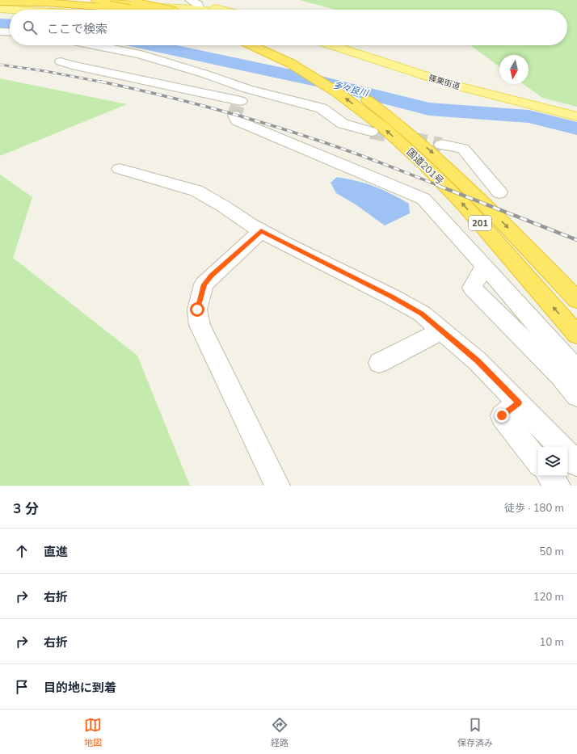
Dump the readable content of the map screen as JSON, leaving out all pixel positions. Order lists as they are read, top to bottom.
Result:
{
  "streets": {
    "highway": ["国道201号", "201"],
    "main road": ["篠栗街道"]
  },
  "water": ["多々良川"],
  "north": "bottom",
  "page": {
    "search": "ここで検索",
    "heading": ["3 分", "徒歩 · 180 m"],
    "list": [
      ["直進", "50 m"],
      ["右折", "120 m"],
      ["右折", "10 m"],
      "目的地に到着"
    ],
    "nav": ["地図", "経路", "保存済み"]
  }
}
